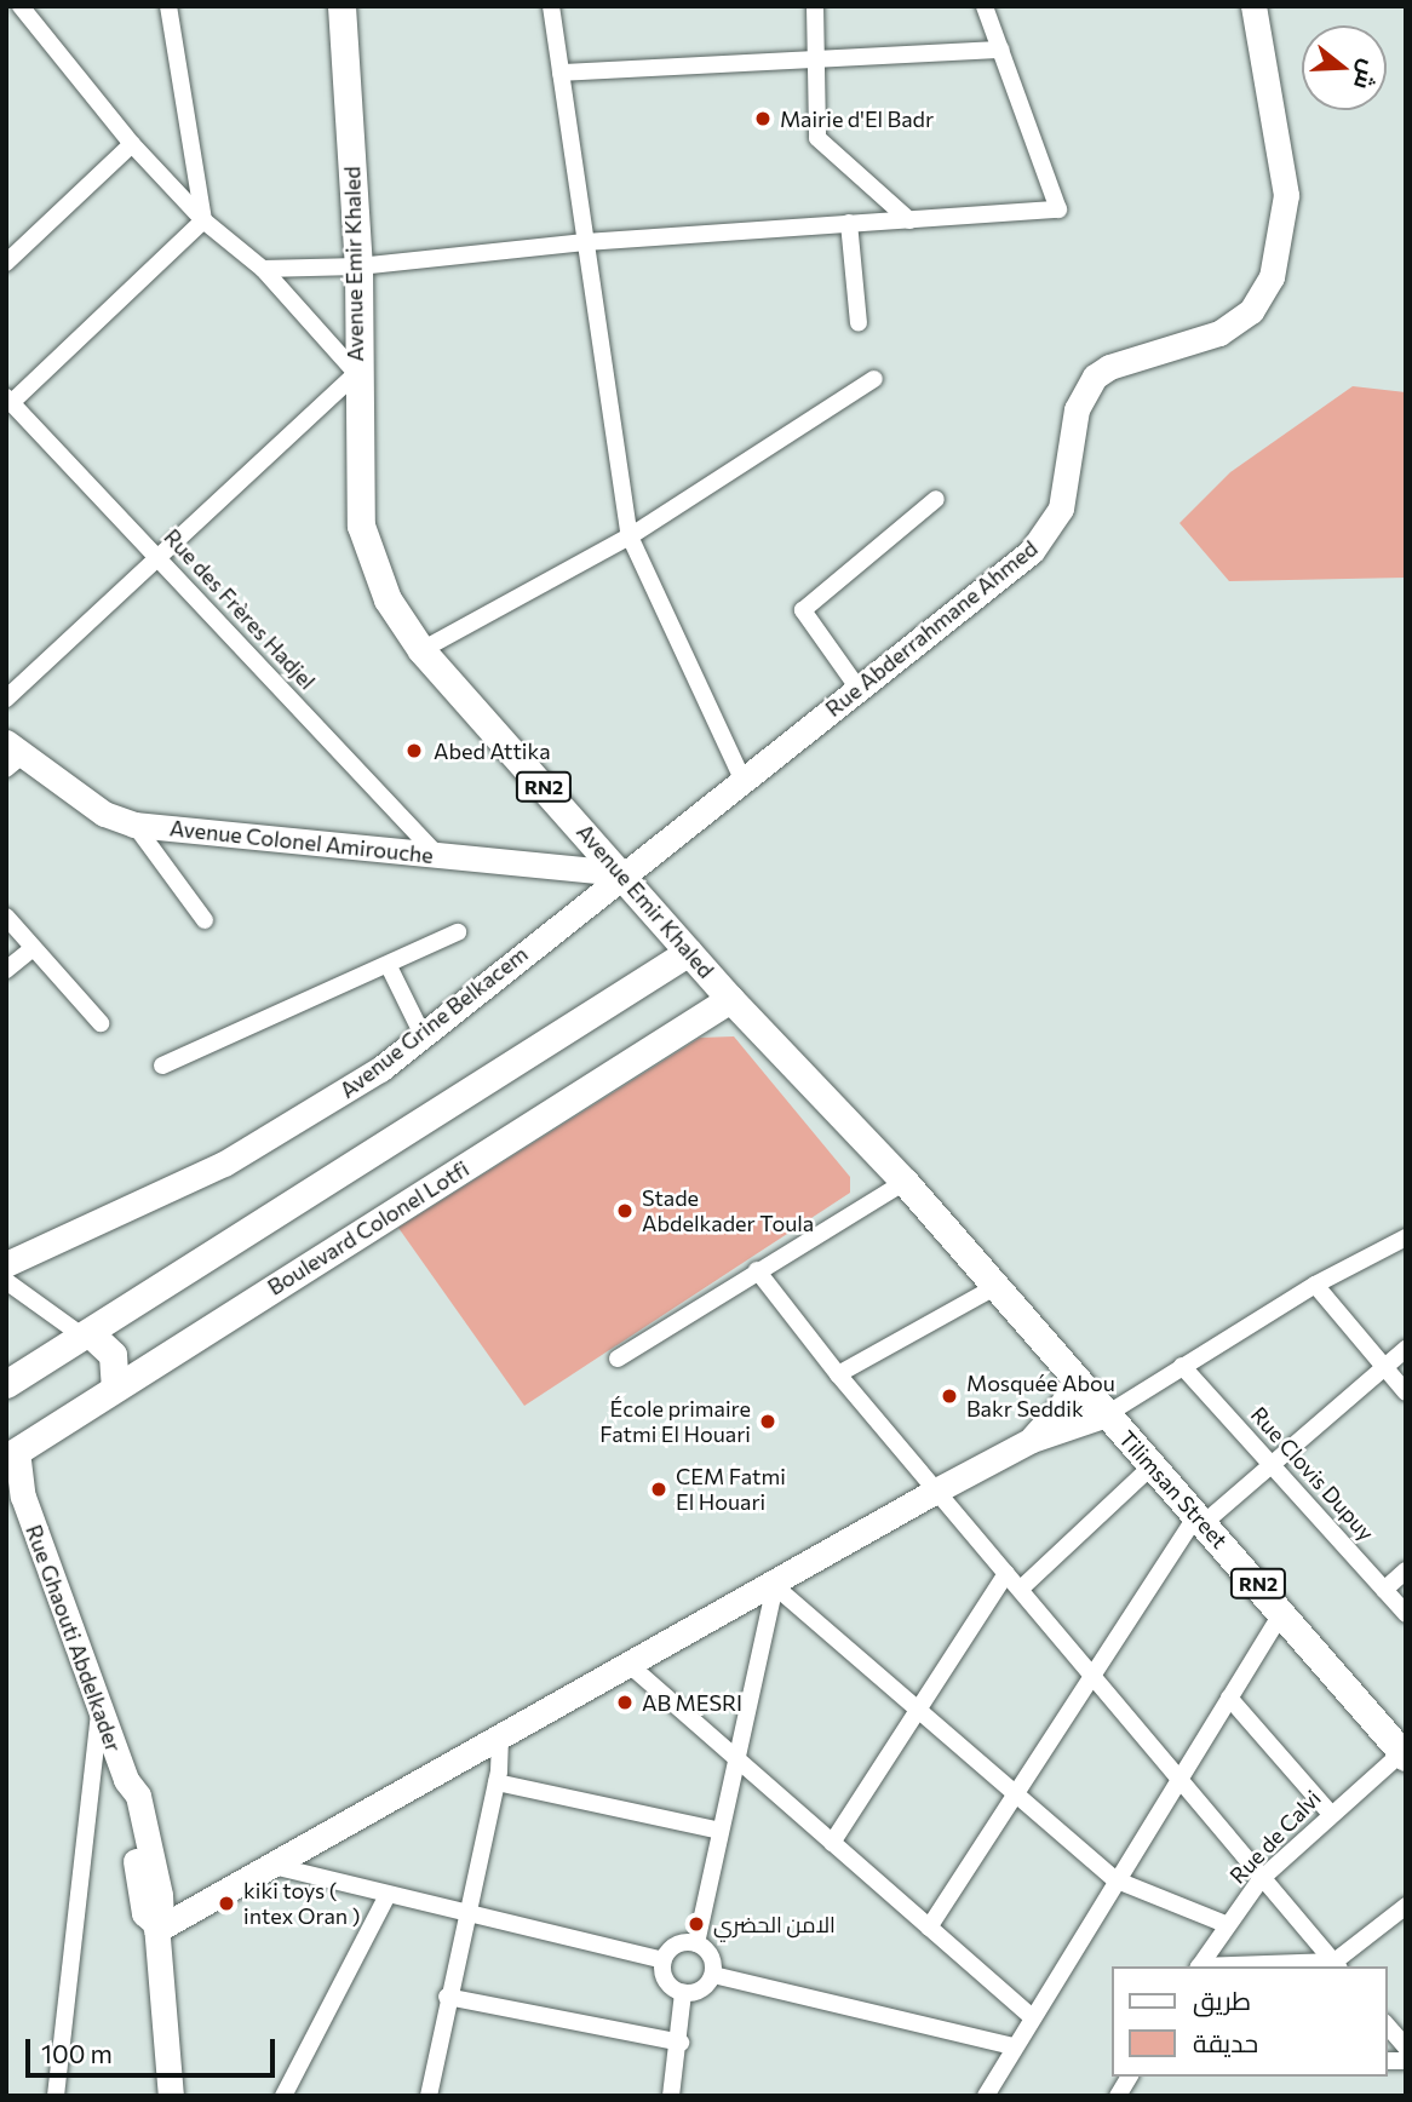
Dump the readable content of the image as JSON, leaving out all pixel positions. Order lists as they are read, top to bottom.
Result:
{
  "streets": {
    "main road": [
      "Avenue Emir Khaled",
      "Rue Abderrahmane Ahmed",
      "RN2",
      "Avenue Colonel Amirouche",
      "Avenue Grine Belkacem",
      "Boulevard Colonel Lotfi",
      "Tilimsan Street",
      "Rue Ghaouti Abdelkader"
    ],
    "street": ["Rue des Frères Hadjel", "Rue Clovis Dupuy", "Rue de Calvi"]
  },
  "crossings": [
    ["Avenue Emir Khaled", "Rue Abderrahmane Ahmed"],
    ["Avenue Emir Khaled", "Avenue Colonel Amirouche"],
    ["Avenue Emir Khaled", "Avenue Grine Belkacem"],
    ["Avenue Emir Khaled", "Boulevard Colonel Lotfi"],
    ["Avenue Emir Khaled", "Tilimsan Street"],
    ["Rue des Frères Hadjel", "Avenue Colonel Amirouche"],
    ["Rue Abderrahmane Ahmed", "Avenue Colonel Amirouche"],
    ["Rue Abderrahmane Ahmed", "Avenue Grine Belkacem"],
    ["Avenue Colonel Amirouche", "Avenue Grine Belkacem"],
    ["Boulevard Colonel Lotfi", "Rue Ghaouti Abdelkader"],
    ["Tilimsan Street", "Rue de Calvi"]
  ],
  "places": [
    "Mairie d'El Badr",
    "Abed Attika",
    "Stade Abdelkader Toula",
    "Mosquée Abou Bakr Seddik",
    "École primaire Fatmi El Houari",
    "CEM Fatmi El Houari",
    "AB MESRI",
    "kiki toys ( intex Oran )",
    "الامن الحضري"
  ],
  "legend": ["طريق", "حديقة"],
  "scale_bar": "100 m",
  "north": "right"
}
